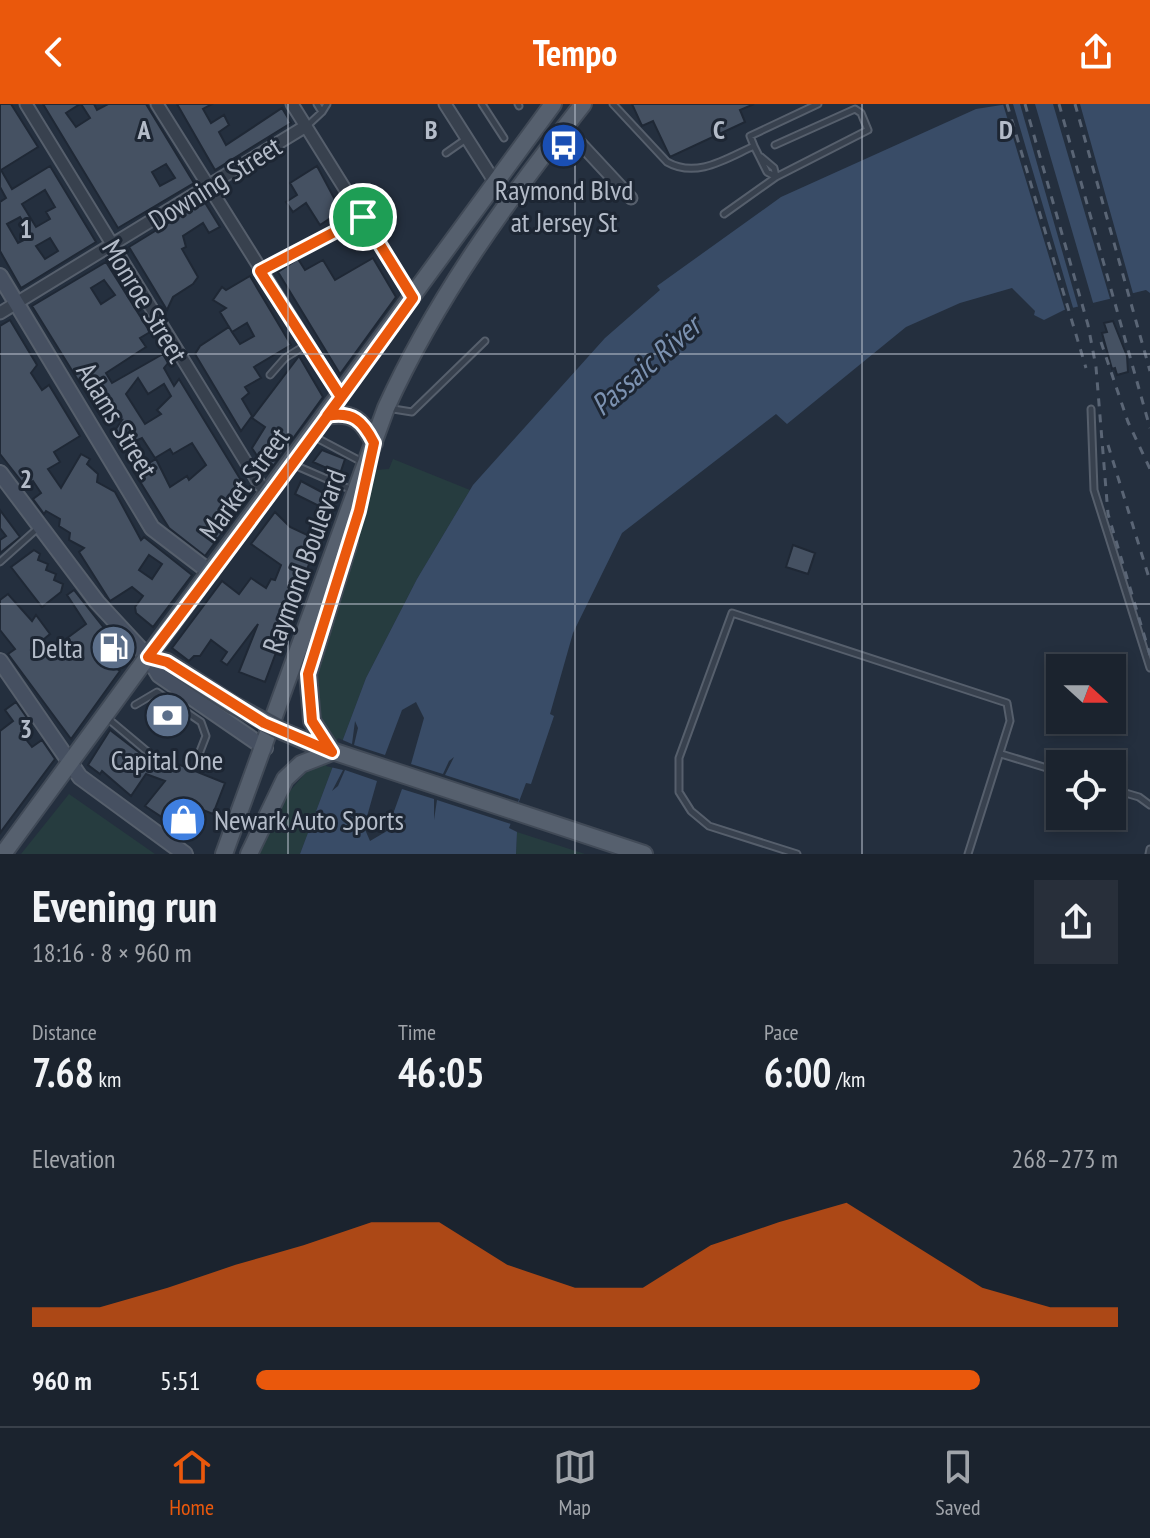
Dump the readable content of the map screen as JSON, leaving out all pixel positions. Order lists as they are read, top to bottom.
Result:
{
  "streets": {
    "main road": ["Market Street", "Raymond Boulevard"],
    "street": ["Downing Street", "Monroe Street", "Adams Street"]
  },
  "crossings": [
    ["Downing Street", "Monroe Street"],
    ["Downing Street", "Adams Street"],
    ["Monroe Street", "Market Street"],
    ["Adams Street", "Market Street"]
  ],
  "water": ["Passaic River"],
  "places": {
    "bus stop": ["Raymond Blvd at Jersey St"],
    "fuel station": ["Delta"],
    "bank": ["Capital One"],
    "shop": ["Newark Auto Sports"]
  },
  "north": "right",
  "page": {
    "header": "Tempo",
    "heading": ["Evening run", "18:16 · 8 × 960 m"],
    "stats": [
      ["Distance", "7.68 km"],
      ["Time", "46:05"],
      ["Pace", "6:00 /km"]
    ],
    "chart": ["Elevation", "268–273 m"],
    "list": [
      {
        "name": "960 m",
        "note": "5:51"
      }
    ],
    "tabs": ["Home", "Map", "Saved"]
  },
  "grid": {
    "columns": [
      "A",
      "B",
      "C",
      "D"
    ],
    "rows": ["1", "2", "3"]
  }
}
